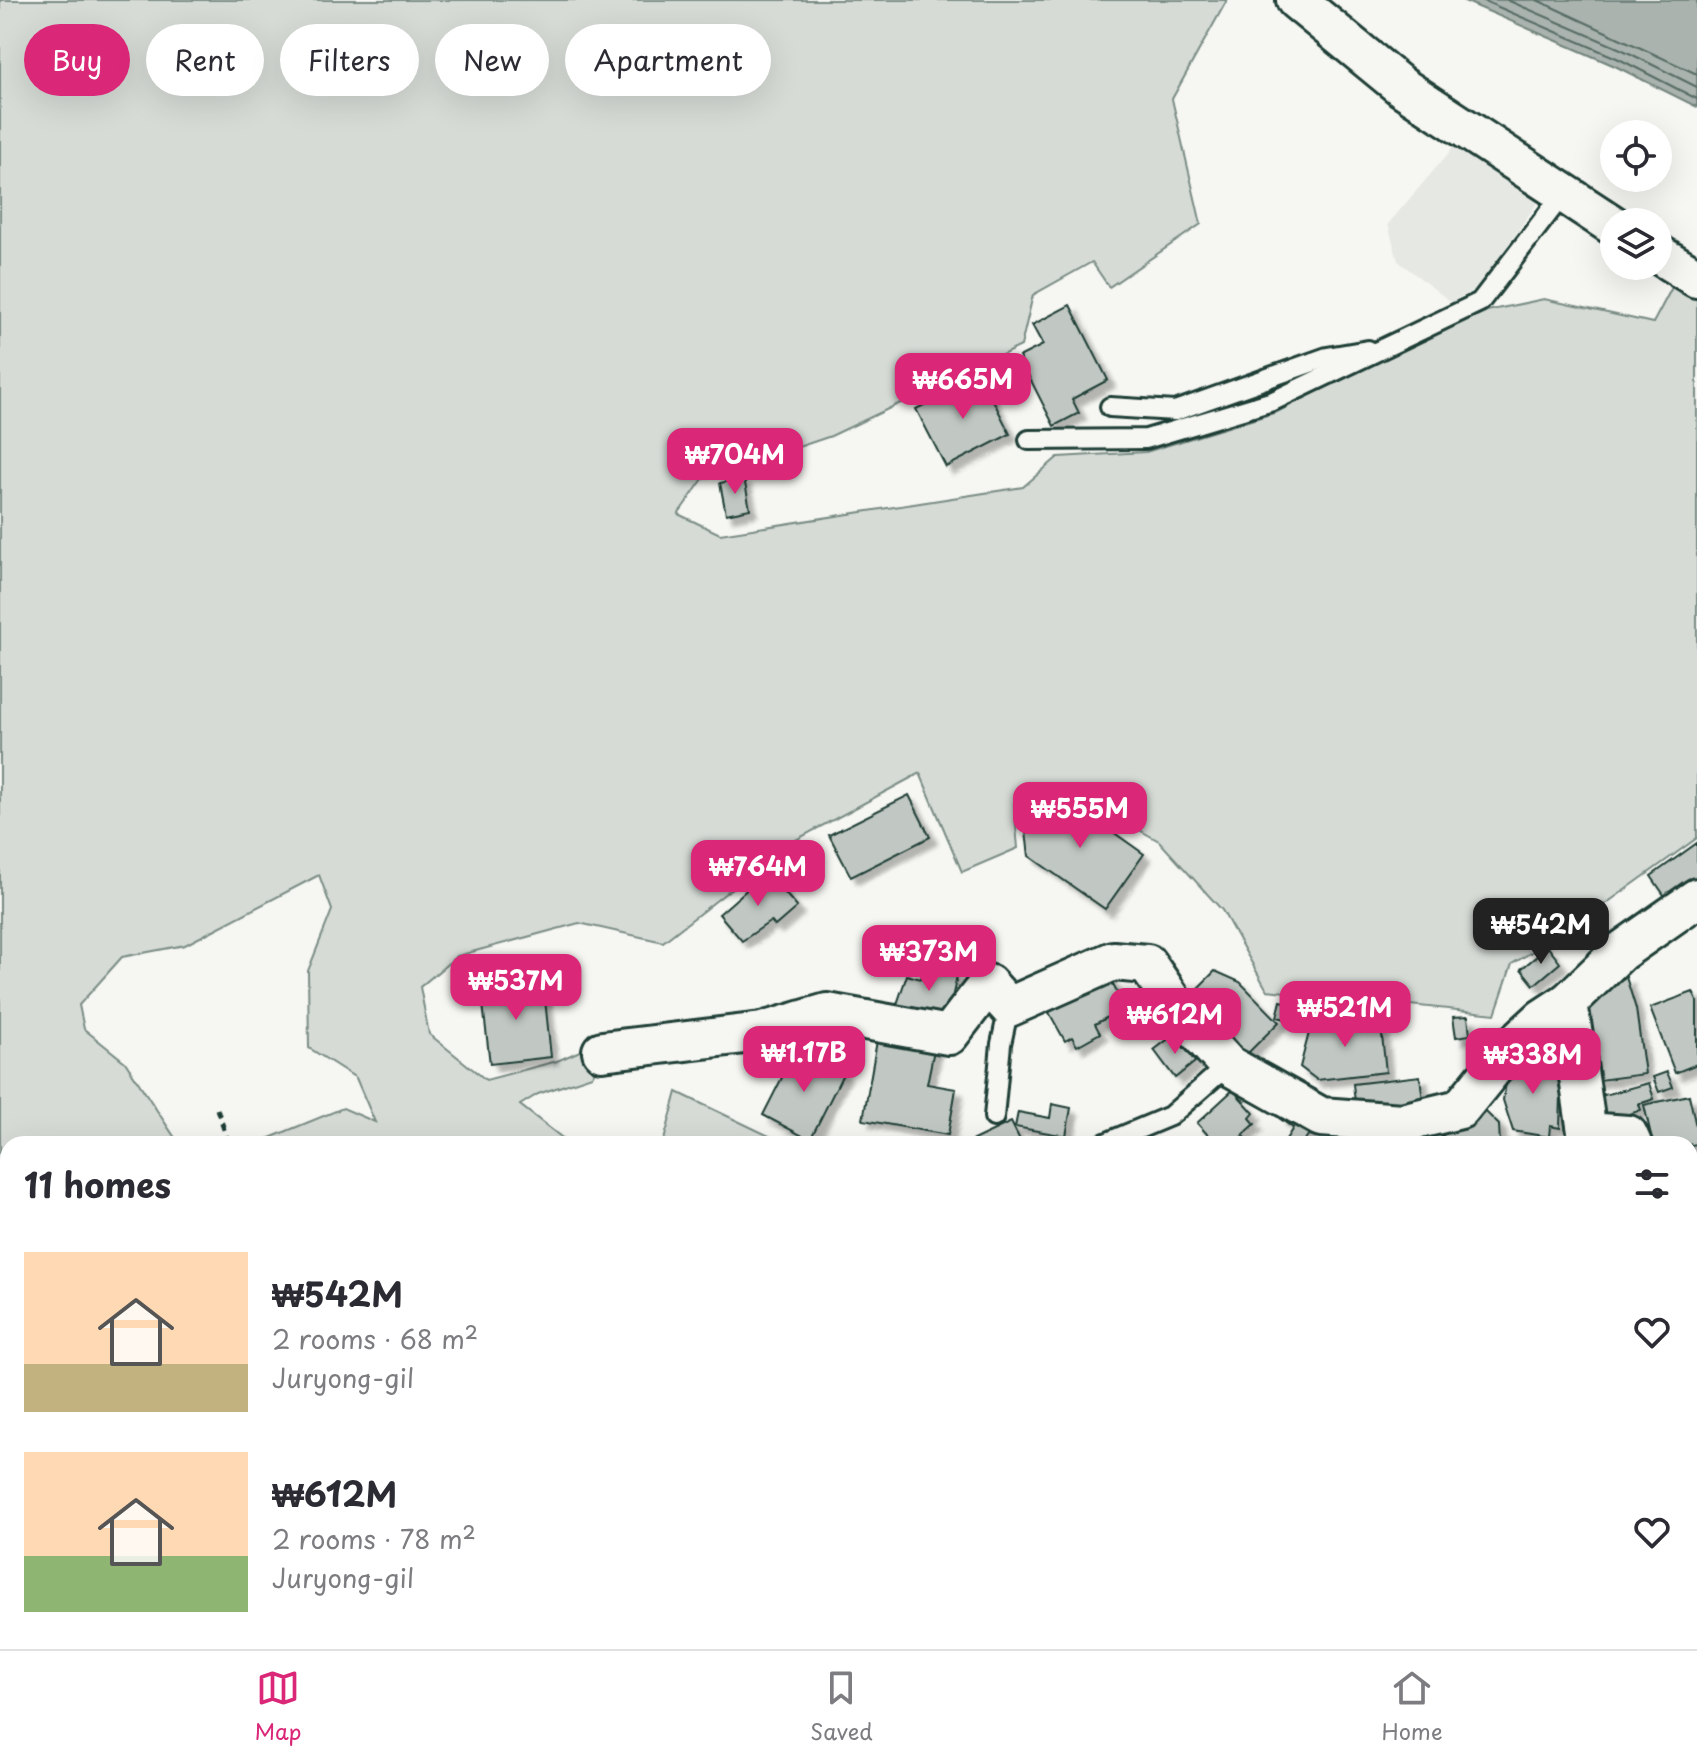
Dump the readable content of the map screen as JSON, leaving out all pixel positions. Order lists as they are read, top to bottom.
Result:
{
  "page": {
    "chip": [
      "Buy",
      "Rent",
      "Filters",
      "New",
      "Apartment"
    ],
    "price": [
      "₩665M",
      "₩704M",
      "₩555M",
      "₩764M",
      "₩542M",
      "₩373M",
      "₩537M",
      "₩521M",
      "₩612M",
      "₩1.17B",
      "₩338M"
    ],
    "heading": "11 homes",
    "list": [
      {
        "name": "₩542M",
        "note": "2 rooms · 68 m² · Juryong-gil"
      },
      {
        "name": "₩612M",
        "note": "2 rooms · 78 m² · Juryong-gil"
      }
    ],
    "tabs": ["Map", "Saved", "Home"]
  }
}
